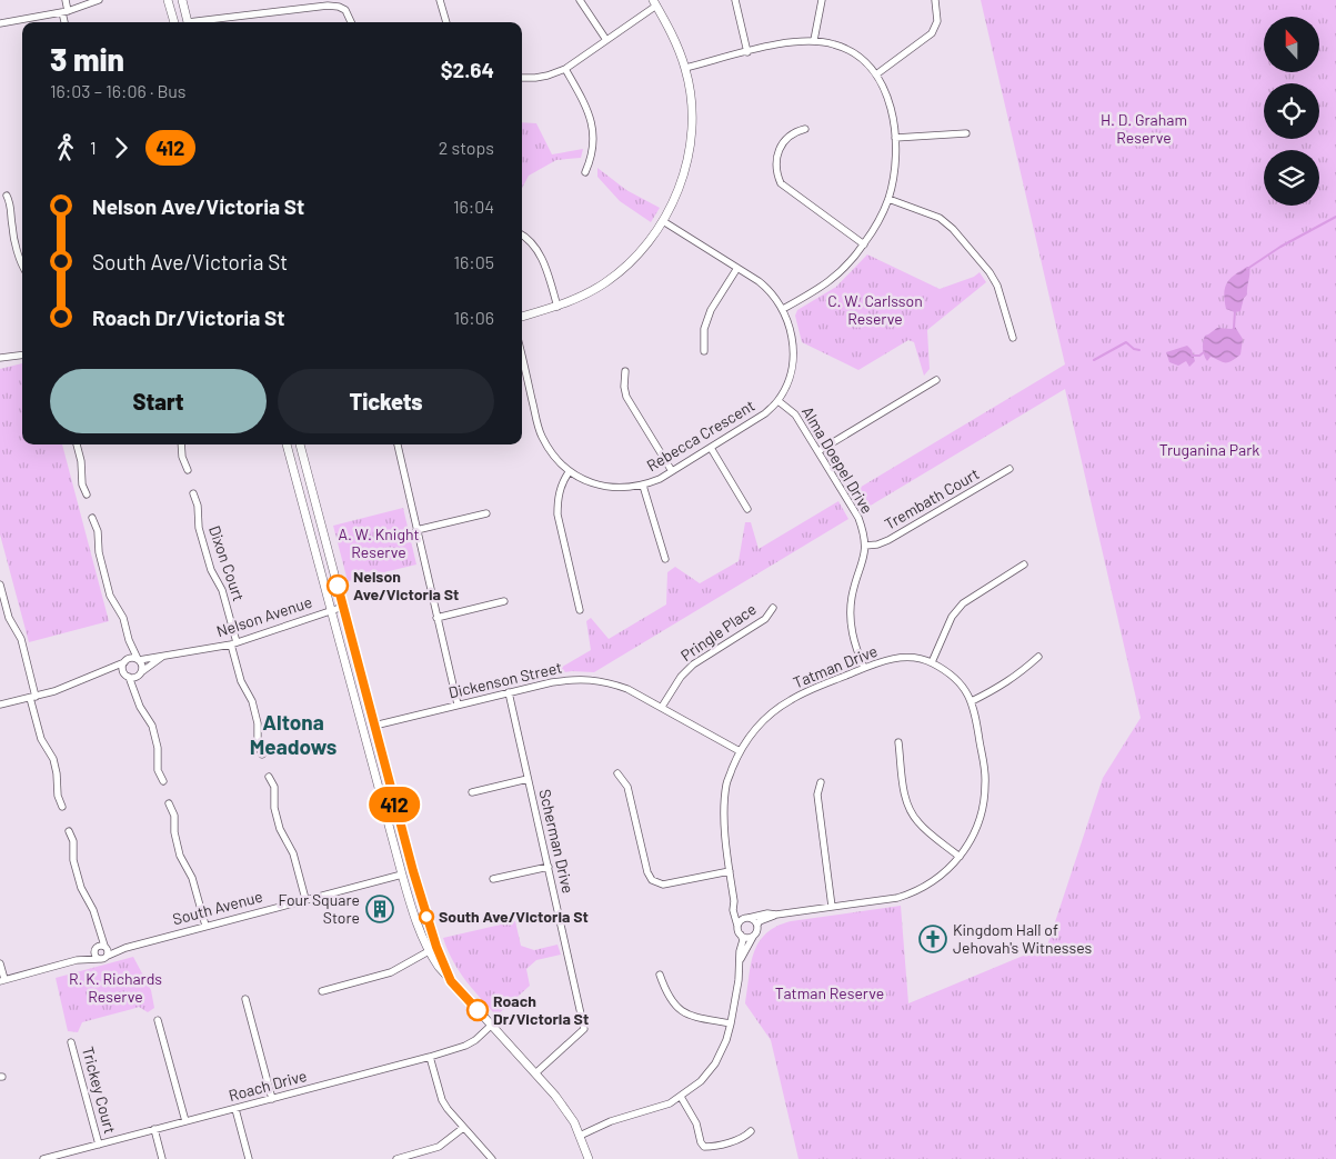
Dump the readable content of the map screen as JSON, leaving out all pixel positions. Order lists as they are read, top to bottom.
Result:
{
  "streets": {
    "street": [
      "Rebecca Crescent",
      "Alma Doepel Drive",
      "Trembath Court",
      "Dixon Court",
      "Nelson Avenue",
      "Pringle Place",
      "Tatman Drive",
      "Dickenson Street",
      "Scherman Drive",
      "South Avenue",
      "Roach Drive",
      "Trickey Court"
    ]
  },
  "crossings": [
    ["Rebecca Crescent", "Alma Doepel Drive"],
    ["Alma Doepel Drive", "Trembath Court"],
    ["Alma Doepel Drive", "Tatman Drive"],
    ["Dixon Court", "Nelson Avenue"],
    ["Pringle Place", "Dickenson Street"],
    ["Tatman Drive", "Dickenson Street"],
    ["Dickenson Street", "Scherman Drive"],
    ["Roach Drive", "Trickey Court"]
  ],
  "districts": ["Altona Meadows"],
  "parks": [
    "H. D. Graham Reserve",
    "C. W. Carlsson Reserve",
    "Truganina Park",
    "A. W. Knight Reserve",
    "R. K. Richards Reserve",
    "Tatman Reserve"
  ],
  "places": {
    "other": ["Nelson Ave/Victoria St", "South Ave/Victoria St", "Roach Dr/Victoria St"],
    "building": ["Four Square Store"],
    "church": ["Kingdom Hall of Jehovah's Witnesses"]
  },
  "lines": ["bus line 412"],
  "north": "top",
  "page": {
    "on_map": "412",
    "heading": ["3 min", "16:03 – 16:06 · Bus", "$2.64"],
    "legs": ["1", "412", "2 stops"],
    "list": [
      {
        "name": "Nelson Ave/Victoria St",
        "value": "16:04"
      },
      {
        "name": "South Ave/Victoria St",
        "value": "16:05"
      },
      {
        "name": "Roach Dr/Victoria St",
        "value": "16:06"
      }
    ],
    "buttons": ["Start", "Tickets"]
  }
}
